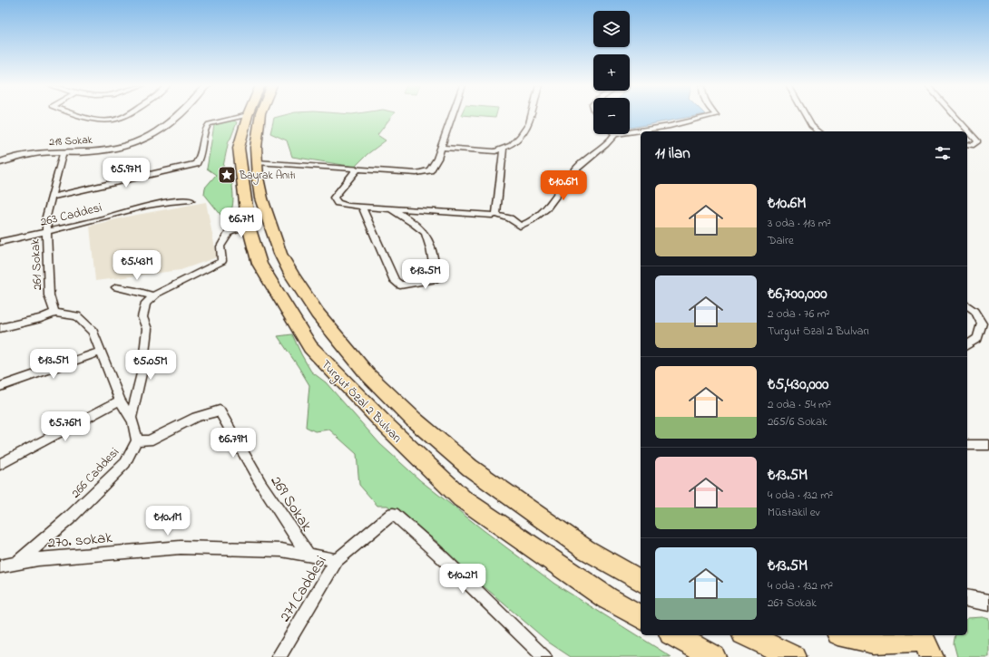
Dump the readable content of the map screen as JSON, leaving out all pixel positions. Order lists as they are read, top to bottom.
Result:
{
  "streets": {
    "highway": ["Turgut Özal 2 Bulvarı"],
    "street": [
      "218 Sokak",
      "263 Caddesi",
      "261 Sokak",
      "266 Caddesi",
      "269 Sokak",
      "270. sokak",
      "271 Caddesi"
    ]
  },
  "crossings": [
    ["218 Sokak", "261 Sokak"],
    ["263 Caddesi", "261 Sokak"],
    ["266 Caddesi", "269 Sokak"],
    ["266 Caddesi", "270. sokak"],
    ["269 Sokak", "270. sokak"],
    ["270. sokak", "271 Caddesi"]
  ],
  "places": {
    "place": ["Bayrak Anıtı"]
  },
  "page": {
    "map_buttons": ["+", "−"],
    "heading": "11 ilan",
    "price": [
      "₺5.97M",
      "₺10.6M",
      "₺6.7M",
      "₺5.43M",
      "₺13.5M",
      "₺13.5M",
      "₺5.05M",
      "₺5.76M",
      "₺6.79M",
      "₺10.1M",
      "₺10.2M"
    ],
    "list": [
      {
        "name": "₺10.6M",
        "note": "3 oda · 113 m² · Daire"
      },
      {
        "name": "₺6,700,000",
        "note": "2 oda · 76 m² · Turgut Özal 2 Bulvarı"
      },
      {
        "name": "₺5,430,000",
        "note": "2 oda · 54 m² · 265/6 Sokak"
      },
      {
        "name": "₺13.5M",
        "note": "4 oda · 132 m² · Müstakil ev"
      },
      {
        "name": "₺13.5M",
        "note": "4 oda · 132 m² · 267 Sokak"
      }
    ]
  }
}
